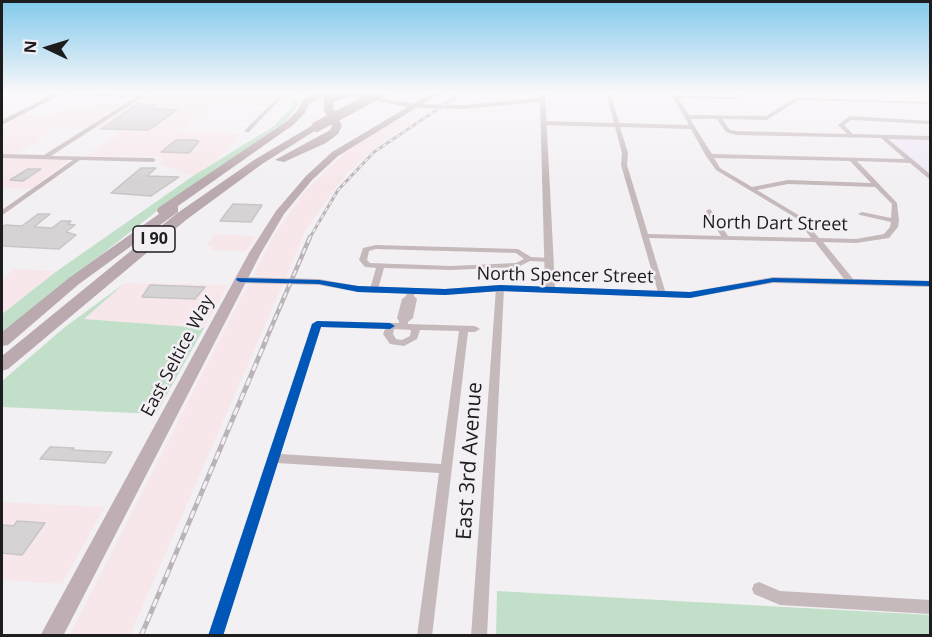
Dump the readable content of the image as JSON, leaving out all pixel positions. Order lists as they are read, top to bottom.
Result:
{
  "streets": {
    "highway": ["I 90"],
    "main road": ["East Seltice Way"],
    "street": ["North Dart Street", "North Spencer Street", "East 3rd Avenue"]
  },
  "crossings": [
    ["North Spencer Street", "East Seltice Way"],
    ["North Spencer Street", "East 3rd Avenue"]
  ],
  "north": "left"
}
